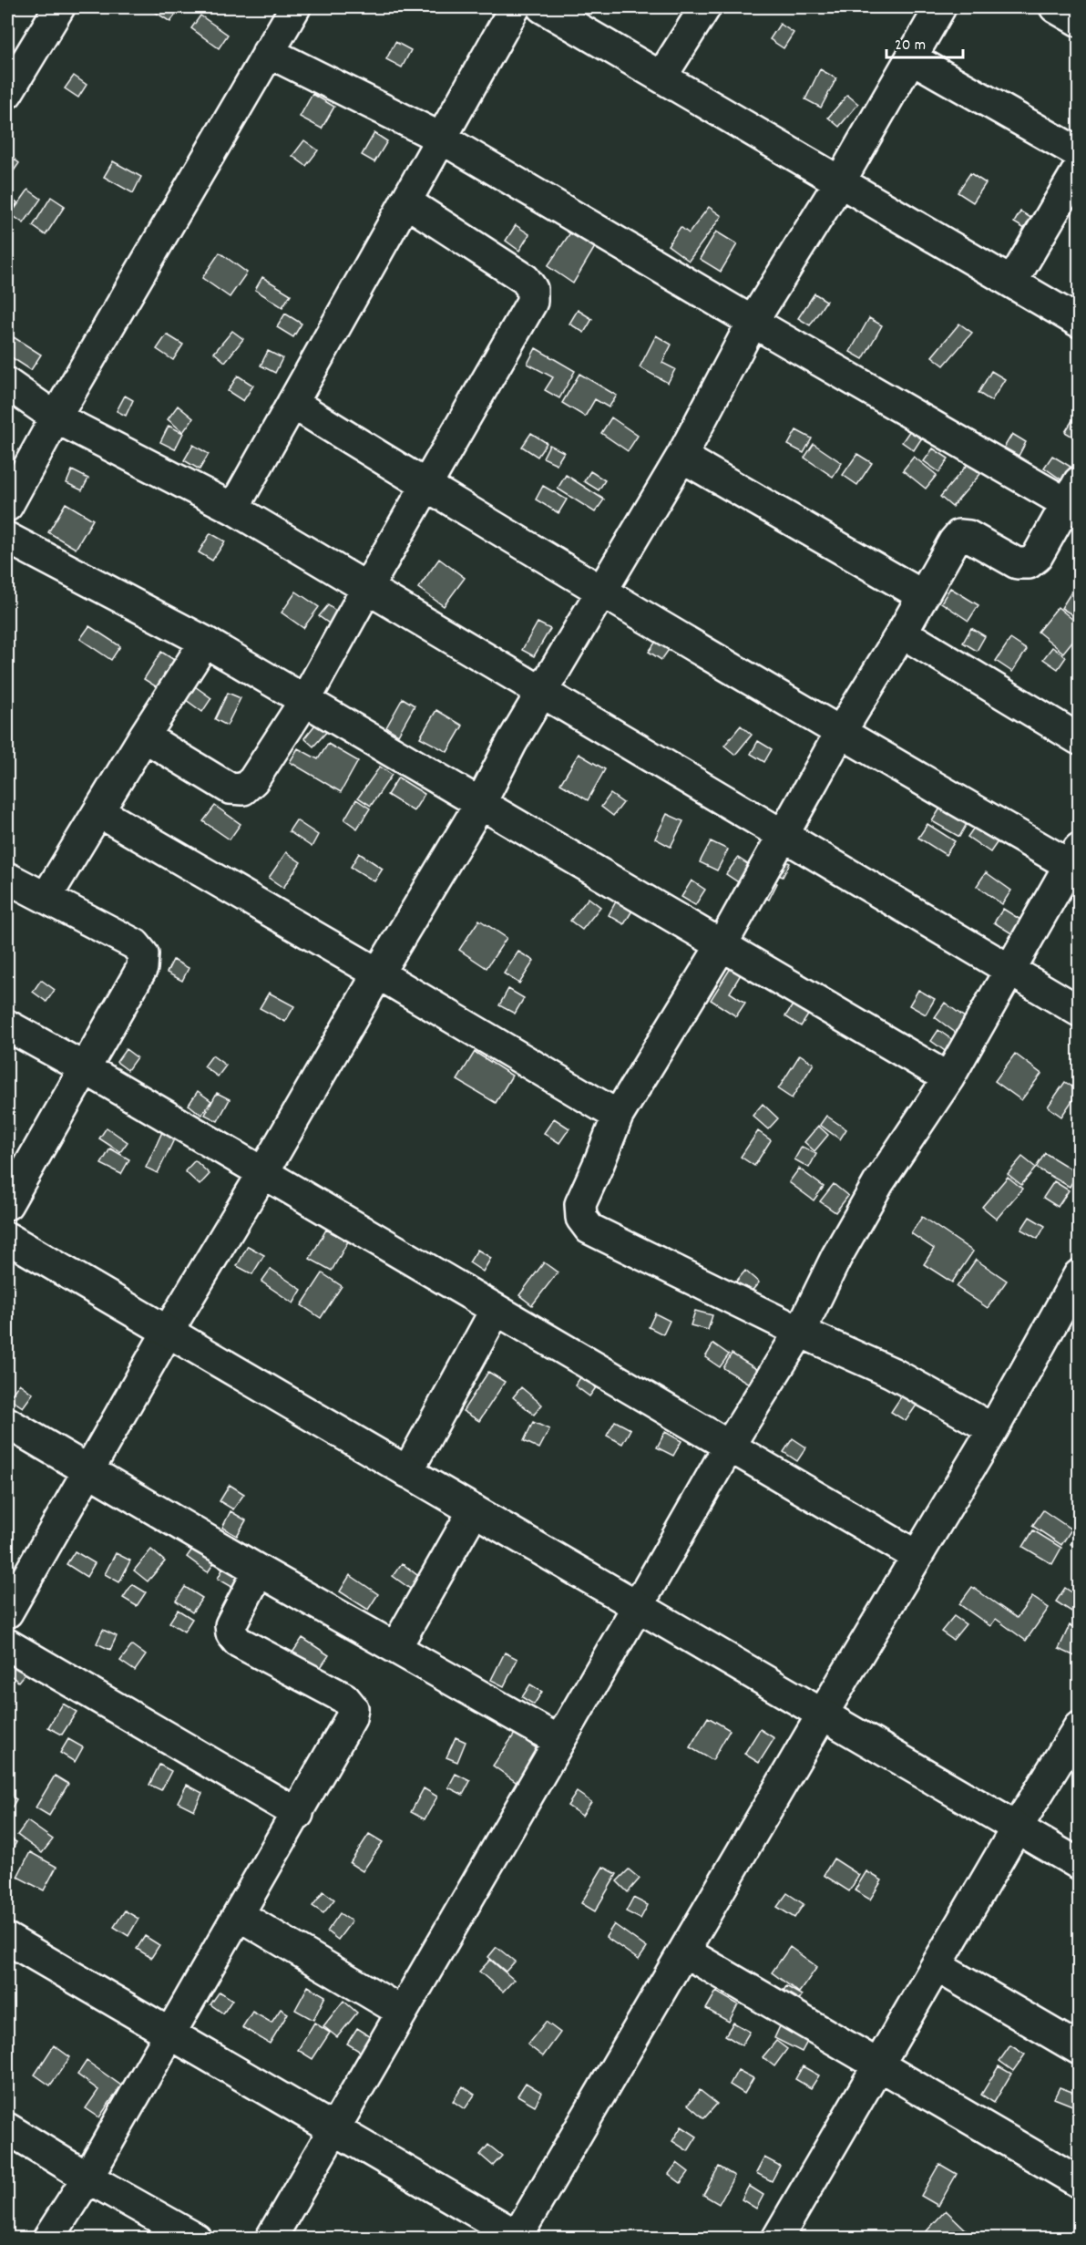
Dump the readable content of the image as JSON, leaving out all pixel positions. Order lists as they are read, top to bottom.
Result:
{
  "scale_bar": "20 m"
}
